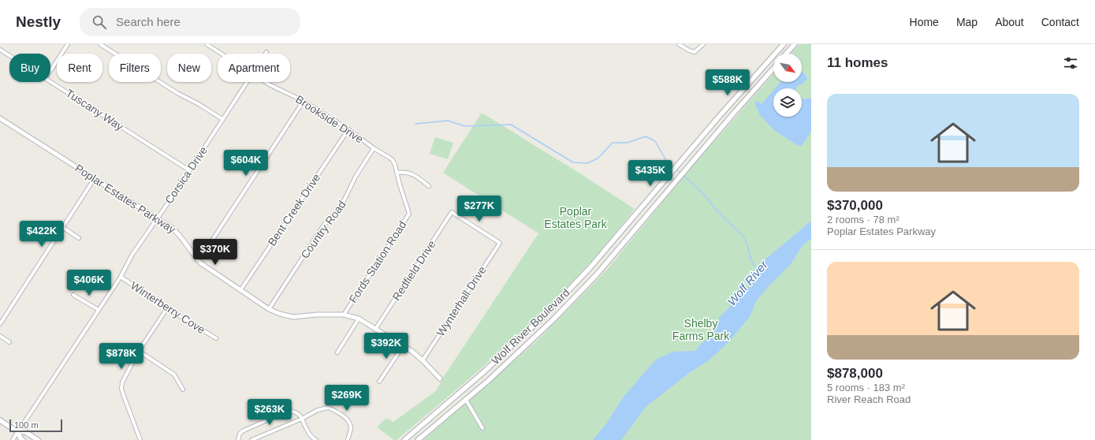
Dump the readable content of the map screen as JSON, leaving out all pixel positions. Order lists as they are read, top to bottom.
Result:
{
  "streets": {
    "main road": ["Wolf River Boulevard"],
    "street": [
      "Tuscany Way",
      "Brookside Drive",
      "Corsica Drive",
      "Poplar Estates Parkway",
      "Bent Creek Drive",
      "Country Road",
      "Fords Station Road",
      "Redfield Drive",
      "Wynterhall Drive",
      "Winterberry Cove"
    ]
  },
  "crossings": [
    ["Tuscany Way", "Corsica Drive"],
    ["Brookside Drive", "Bent Creek Drive"],
    ["Brookside Drive", "Country Road"],
    ["Brookside Drive", "Fords Station Road"],
    ["Corsica Drive", "Poplar Estates Parkway"],
    ["Corsica Drive", "Winterberry Cove"],
    ["Poplar Estates Parkway", "Bent Creek Drive"],
    ["Poplar Estates Parkway", "Country Road"],
    ["Poplar Estates Parkway", "Fords Station Road"],
    ["Poplar Estates Parkway", "Redfield Drive"],
    ["Poplar Estates Parkway", "Wynterhall Drive"],
    ["Redfield Drive", "Wynterhall Drive"]
  ],
  "water": ["Wolf River"],
  "parks": ["Poplar Estates Park", "Shelby Farms Park"],
  "scale_bar": "100 m",
  "north": "bottom right",
  "page": {
    "header": "Nestly",
    "search": "Search here",
    "nav": [
      "Home",
      "Map",
      "About",
      "Contact"
    ],
    "heading": "11 homes",
    "chip": [
      "Buy",
      "Rent",
      "Filters",
      "New",
      "Apartment"
    ],
    "price": [
      "$588K",
      "$604K",
      "$435K",
      "$277K",
      "$422K",
      "$370K",
      "$406K",
      "$392K",
      "$878K",
      "$269K",
      "$263K"
    ],
    "list": [
      {
        "name": "$370,000",
        "note": "2 rooms · 78 m² · Poplar Estates Parkway"
      },
      {
        "name": "$878,000",
        "note": "5 rooms · 183 m² · River Reach Road"
      }
    ],
    "scale": "100 m"
  }
}
